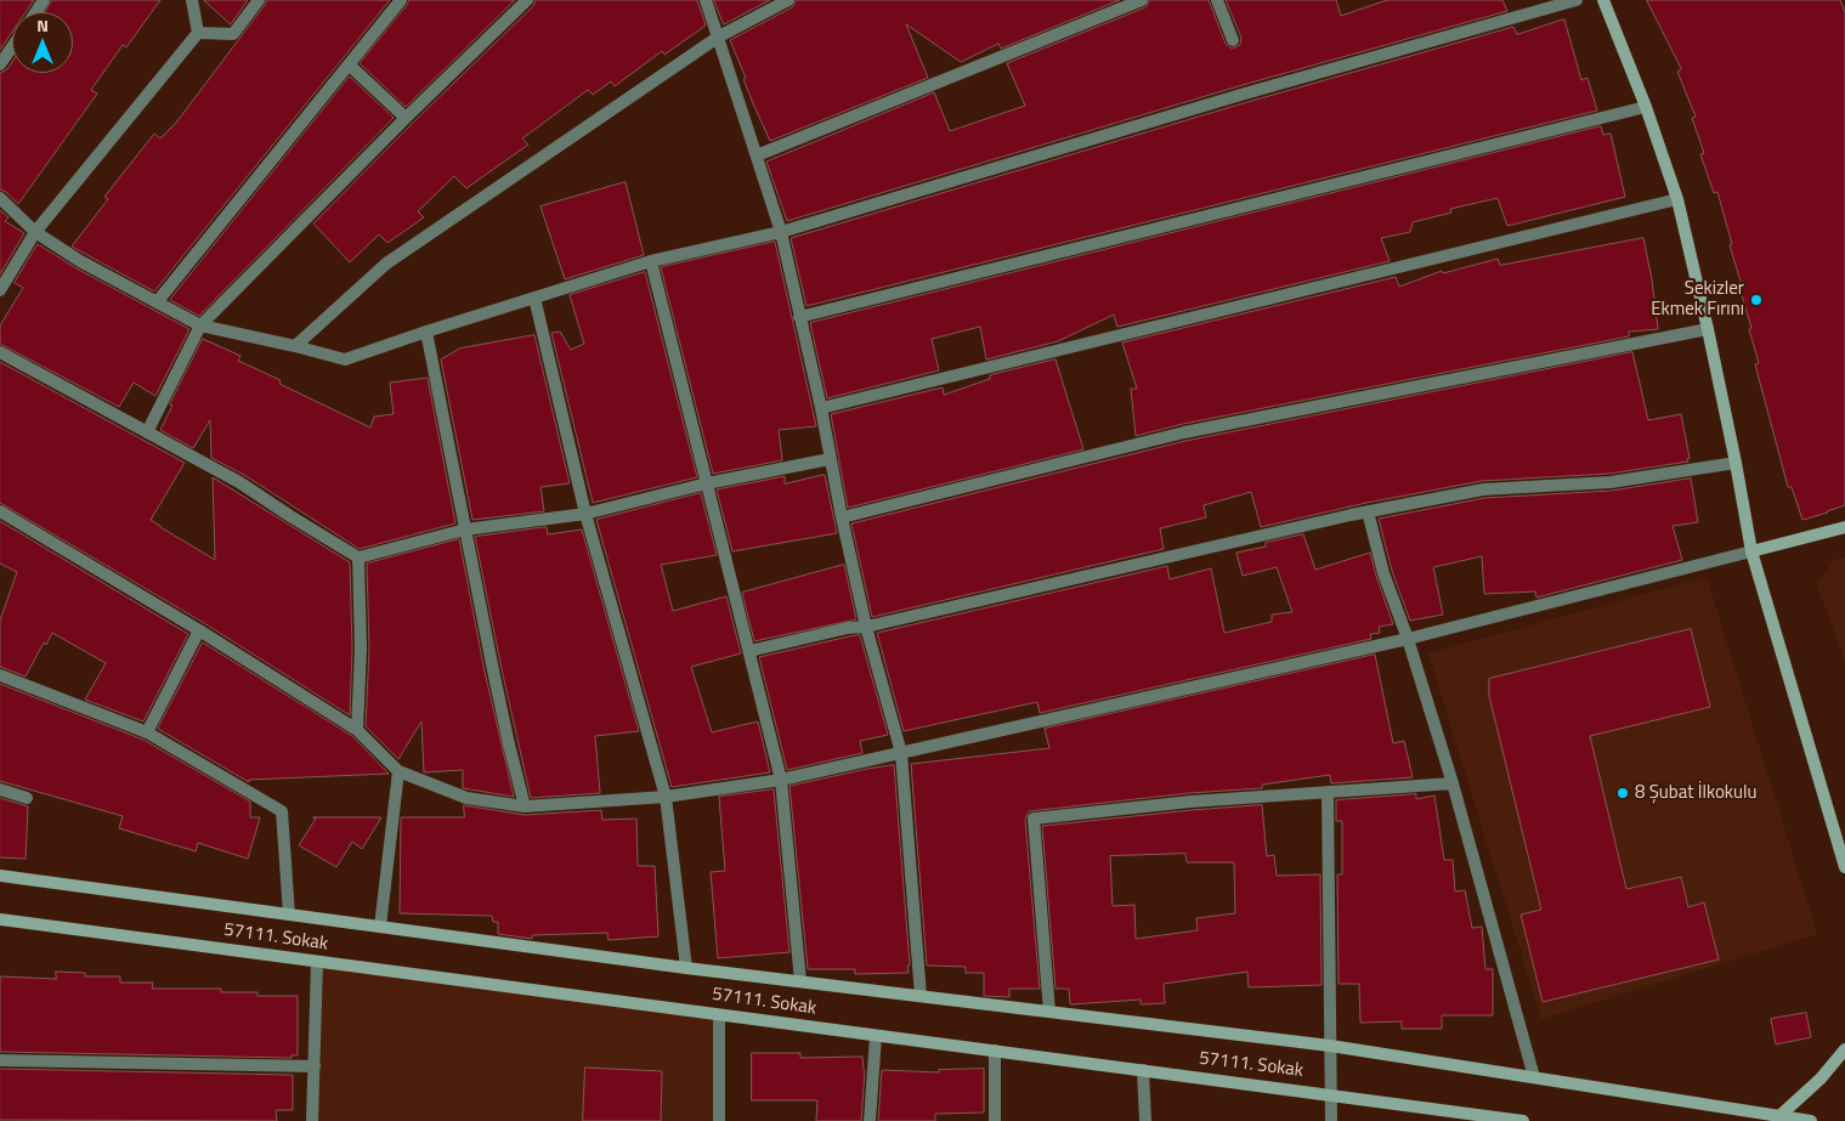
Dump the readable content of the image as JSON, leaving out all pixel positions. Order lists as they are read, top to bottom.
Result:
{
  "streets": {
    "main road": ["57111. Sokak"]
  },
  "places": ["Sekizler Ekmek Fırını", "8 Şubat İlkokulu"],
  "north": "top"
}
